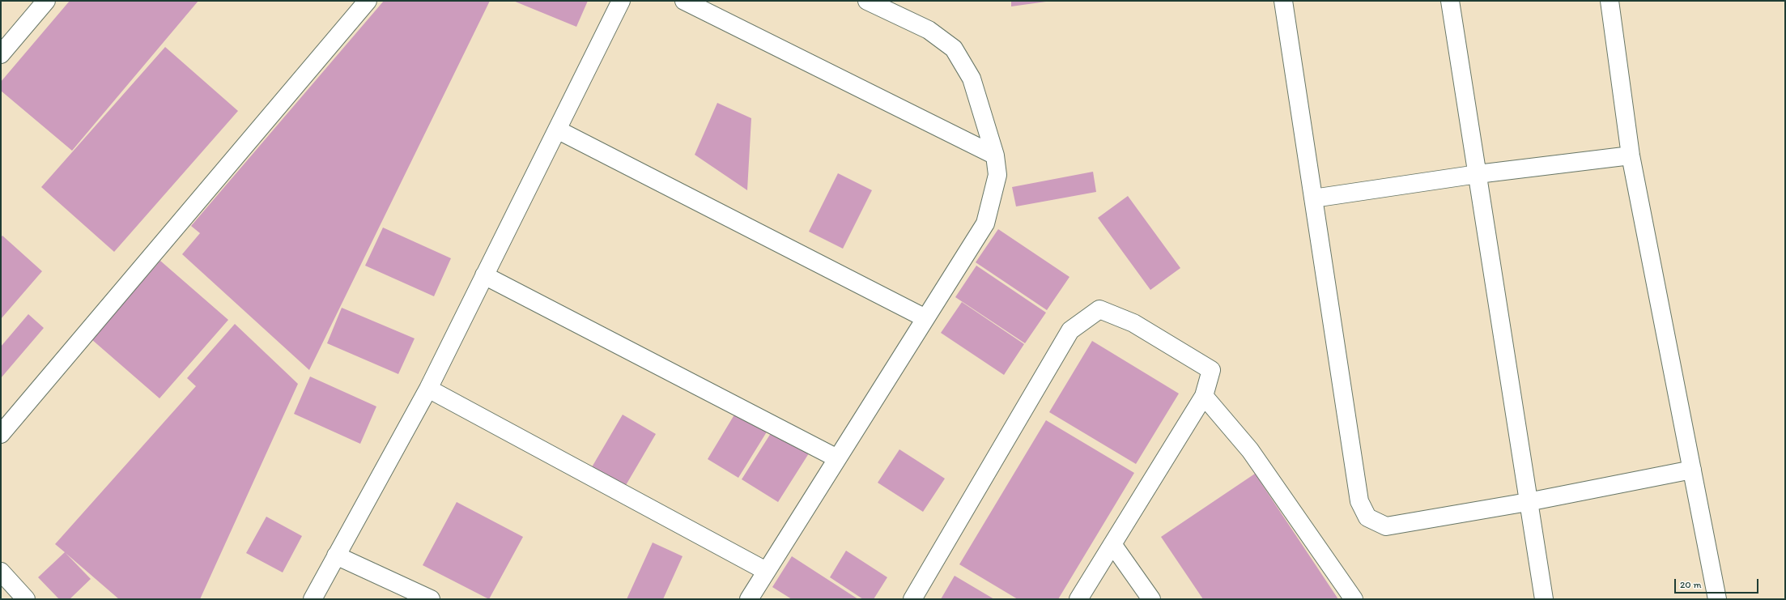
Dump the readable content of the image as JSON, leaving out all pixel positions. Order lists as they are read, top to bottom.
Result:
{
  "scale_bar": "20 m"
}
